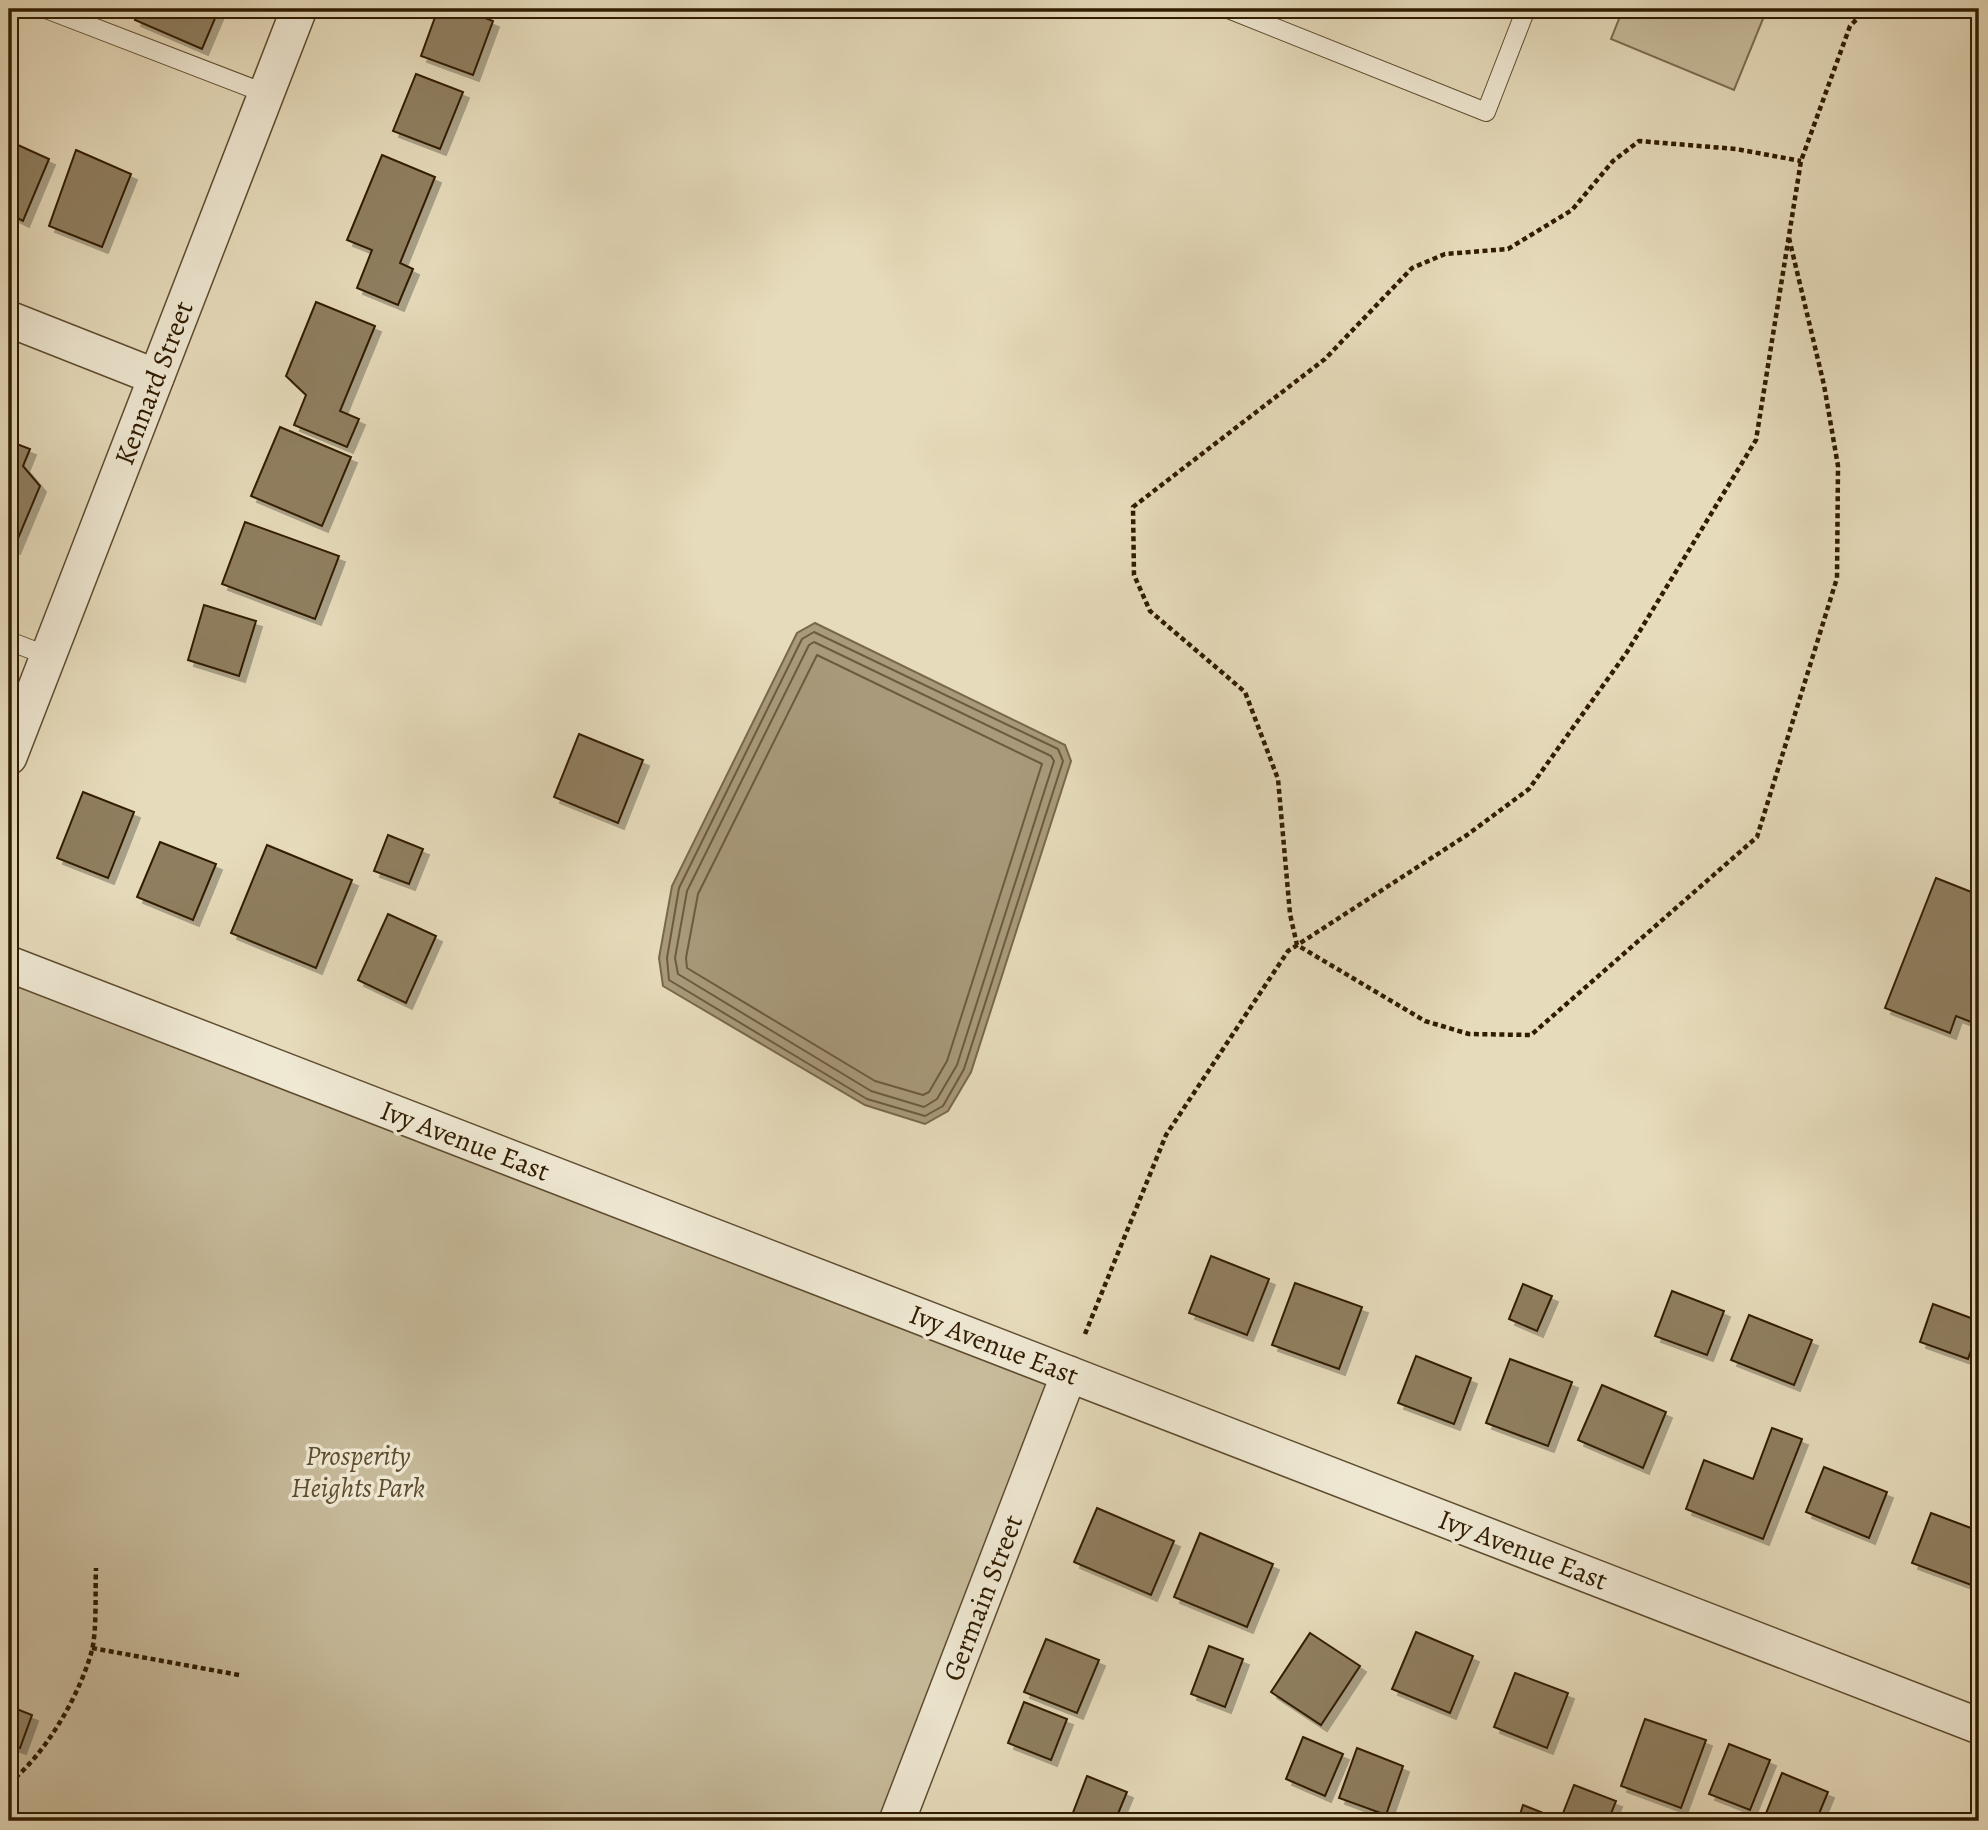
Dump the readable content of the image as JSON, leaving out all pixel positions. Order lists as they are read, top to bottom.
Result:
{
  "streets": {
    "street": ["Kennard Street", "Ivy Avenue East", "Germain Street"]
  },
  "crossings": [
    ["Ivy Avenue East", "Germain Street"]
  ],
  "parks": ["Prosperity Heights Park"]
}
